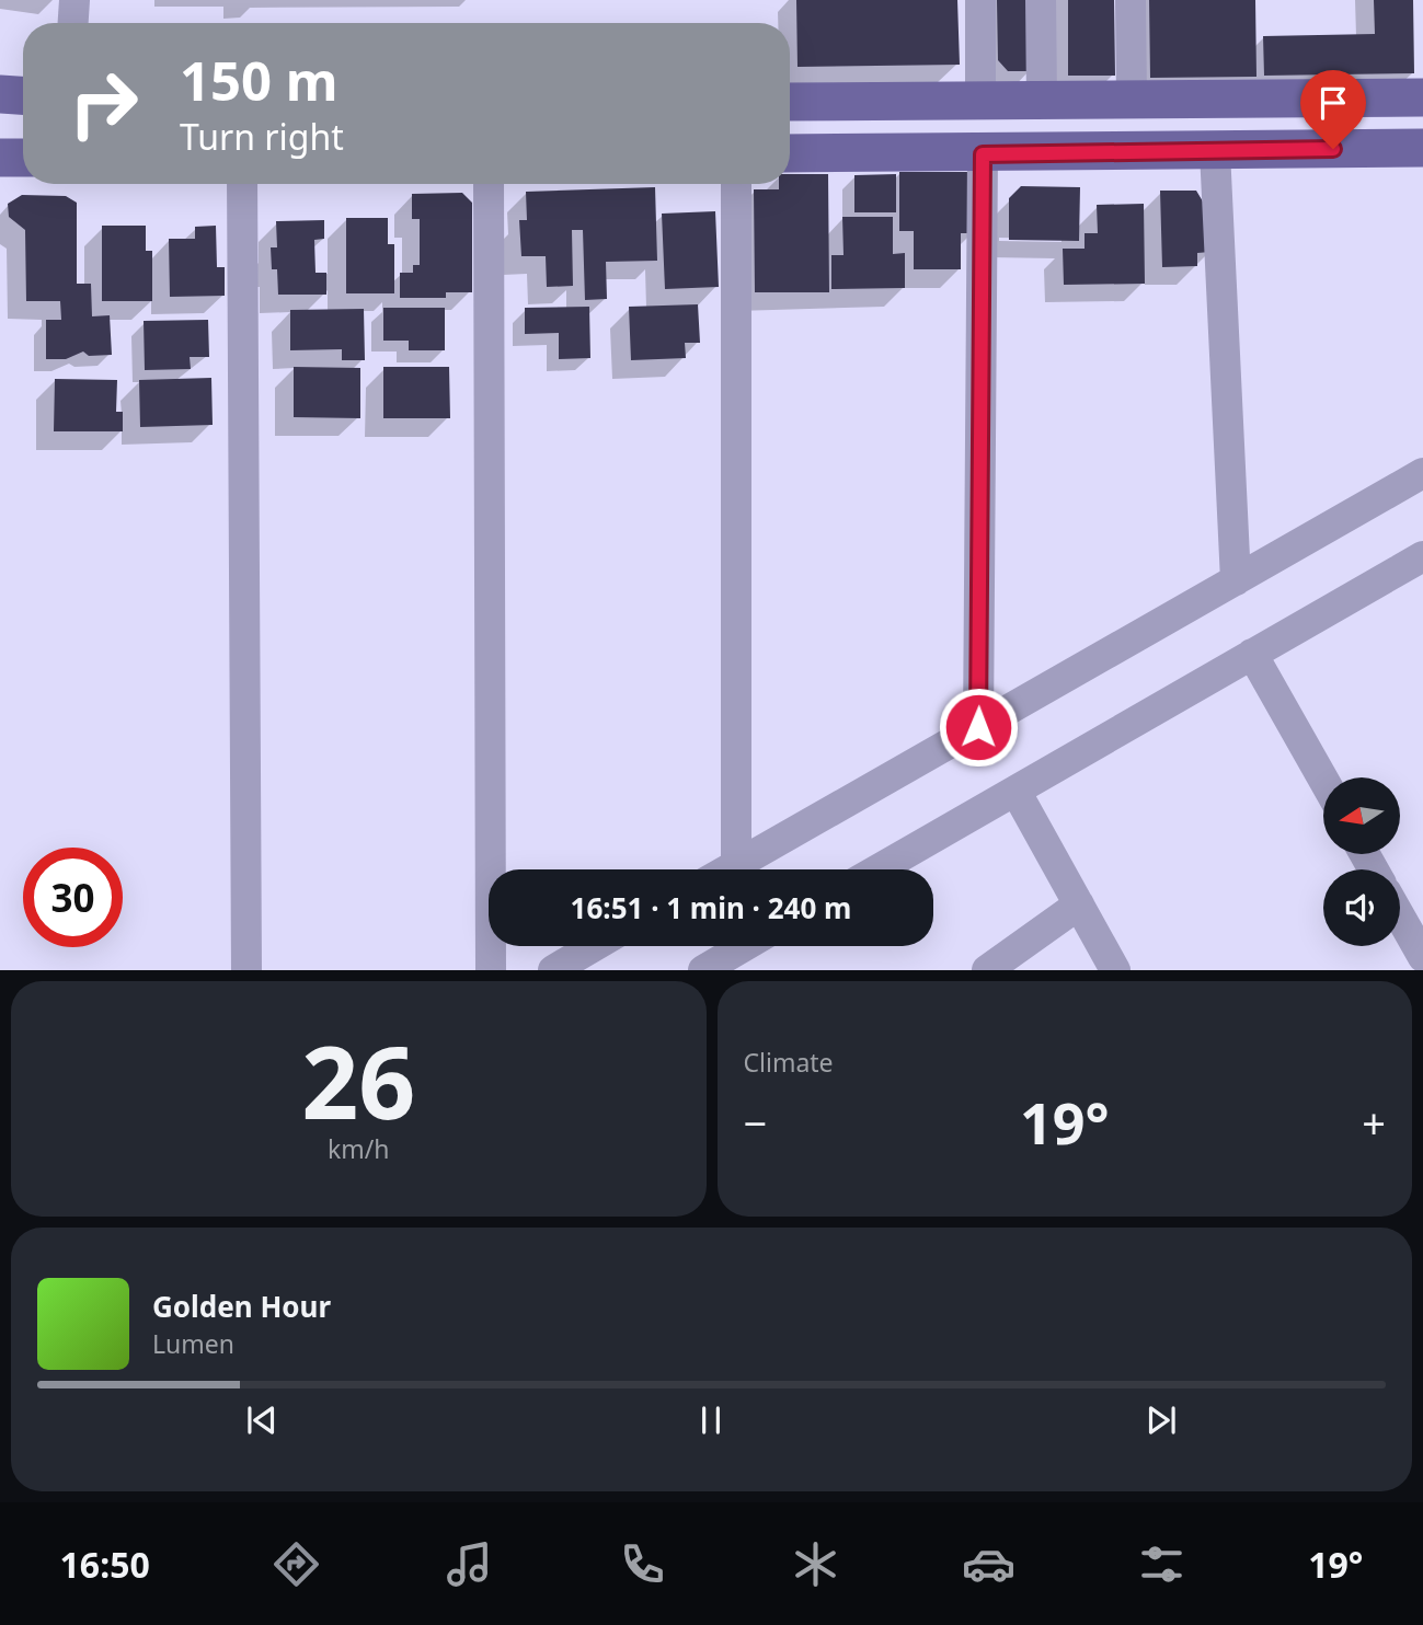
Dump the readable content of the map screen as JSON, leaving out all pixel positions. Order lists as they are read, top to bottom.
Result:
{
  "north": "left",
  "page": {
    "turn": ["150 m", "Turn right"],
    "limit": "30",
    "trip": "16:51 · 1 min · 240 m",
    "tile": [
      ["26", "km/h"],
      "Climate"
    ],
    "heat": ["−", "19°", "+"],
    "song": ["Golden Hour", "Lumen"],
    "tabs": ["16:50", "19°"]
  }
}
